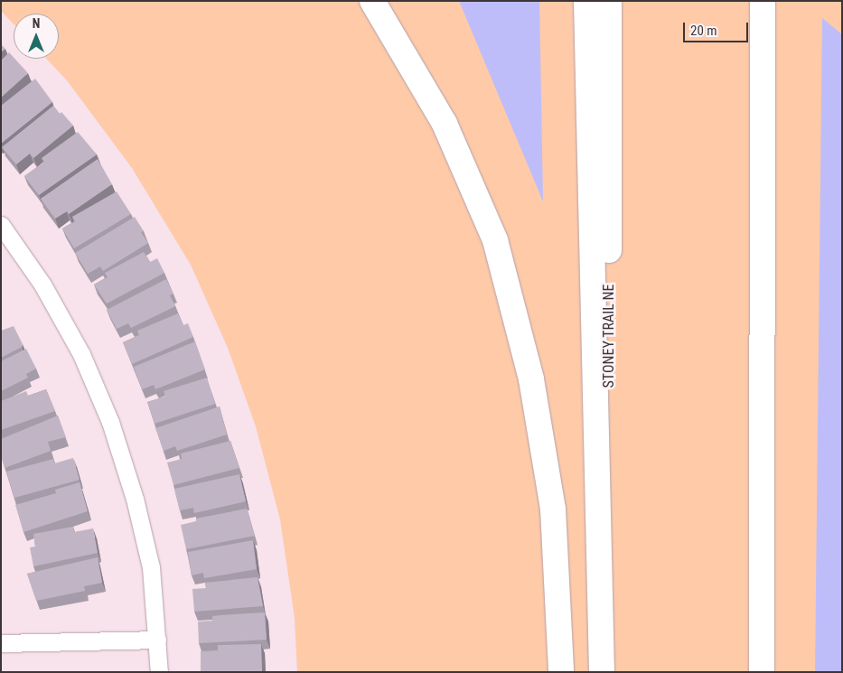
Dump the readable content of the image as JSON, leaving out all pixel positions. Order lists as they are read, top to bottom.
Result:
{
  "streets": {
    "highway": ["STONEY TRAIL NE"]
  },
  "scale_bar": "20 m",
  "north": "top"
}
